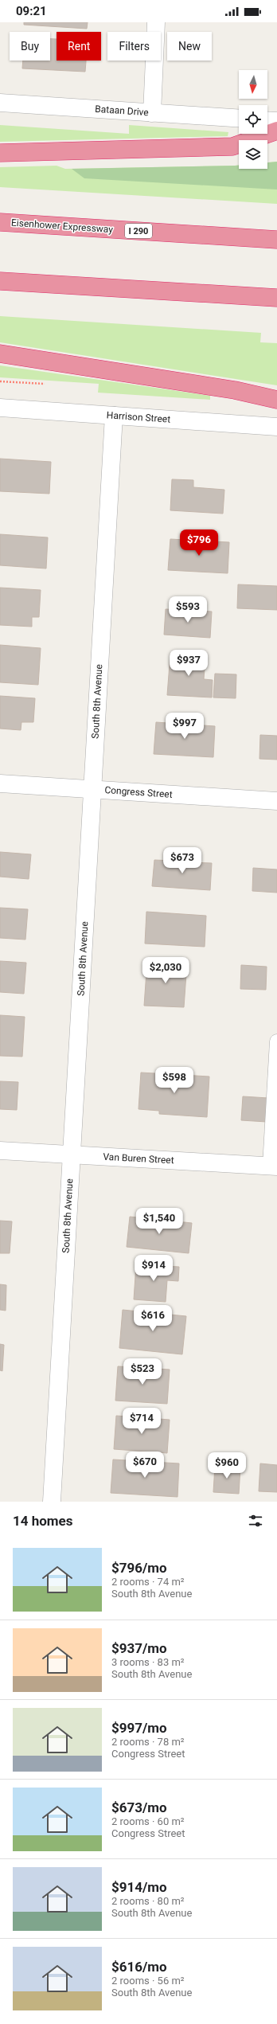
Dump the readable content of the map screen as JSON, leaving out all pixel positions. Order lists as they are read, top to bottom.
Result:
{
  "streets": {
    "highway": ["Eisenhower Expressway", "I 290"],
    "street": [
      "Bataan Drive",
      "Harrison Street",
      "South 8th Avenue",
      "Congress Street",
      "Van Buren Street"
    ]
  },
  "crossings": [
    ["Harrison Street", "South 8th Avenue"],
    ["South 8th Avenue", "Congress Street"],
    ["South 8th Avenue", "Van Buren Street"]
  ],
  "north": "bottom",
  "page": {
    "status": "09:21",
    "chip": [
      "Buy",
      "Rent",
      "Filters",
      "New"
    ],
    "price": [
      "$796",
      "$593",
      "$937",
      "$997",
      "$673",
      "$2,030",
      "$598",
      "$1,540",
      "$914",
      "$616",
      "$523",
      "$714",
      "$670",
      "$960"
    ],
    "heading": "14 homes",
    "list": [
      {
        "name": "$796/mo",
        "note": "2 rooms · 74 m² · South 8th Avenue"
      },
      {
        "name": "$937/mo",
        "note": "3 rooms · 83 m² · South 8th Avenue"
      },
      {
        "name": "$997/mo",
        "note": "2 rooms · 78 m² · Congress Street"
      },
      {
        "name": "$673/mo",
        "note": "2 rooms · 60 m² · Congress Street"
      },
      {
        "name": "$914/mo",
        "note": "2 rooms · 80 m² · South 8th Avenue"
      },
      {
        "name": "$616/mo",
        "note": "2 rooms · 56 m² · South 8th Avenue"
      }
    ]
  }
}
